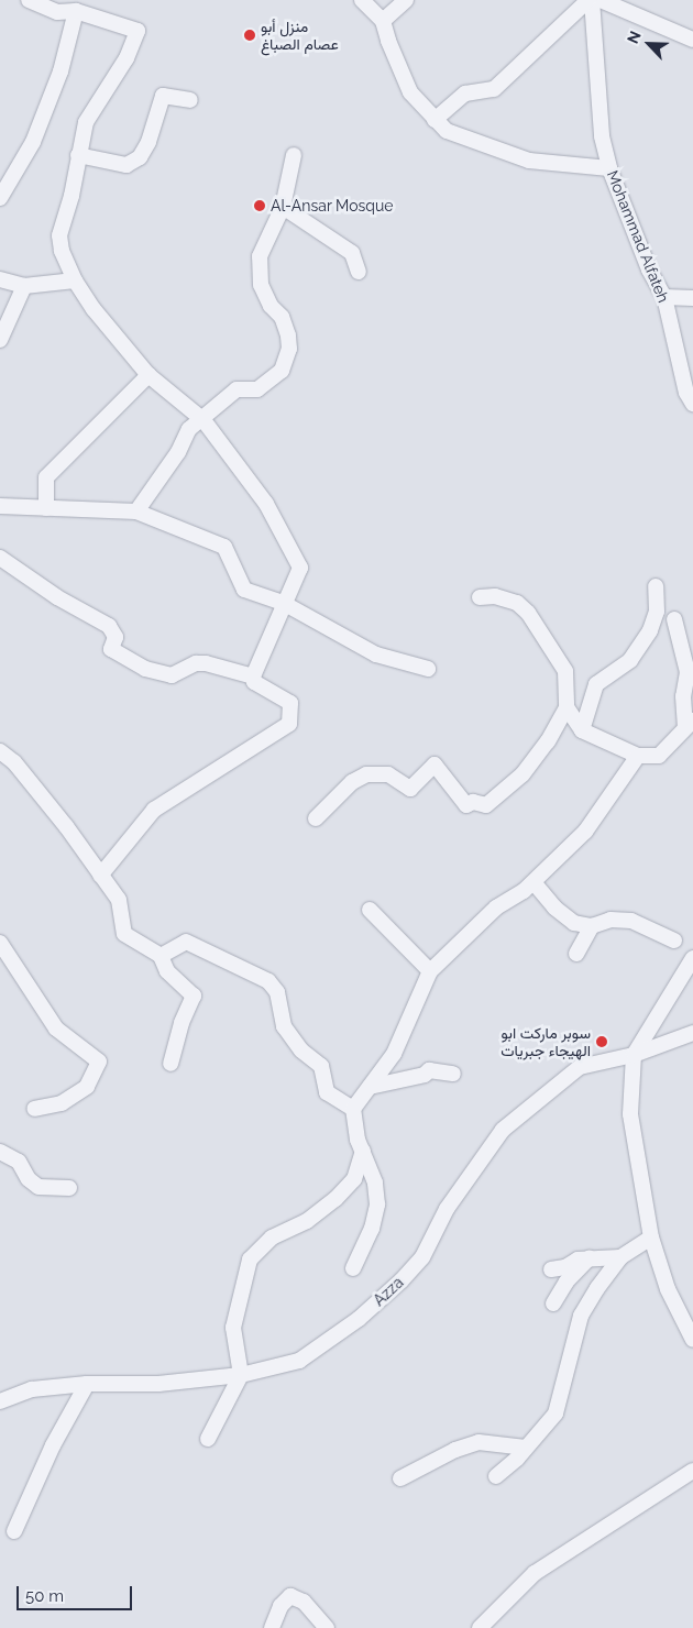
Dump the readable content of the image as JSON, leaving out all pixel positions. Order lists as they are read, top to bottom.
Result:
{
  "streets": {
    "street": ["Mohammad Alfateh", "Azza"]
  },
  "places": ["منزل أبو عصام الصباغ", "Al-Ansar Mosque", "سوبر ماركت ابو الهيجاء جبريات"],
  "scale_bar": "50 m",
  "north": "top left"
}
